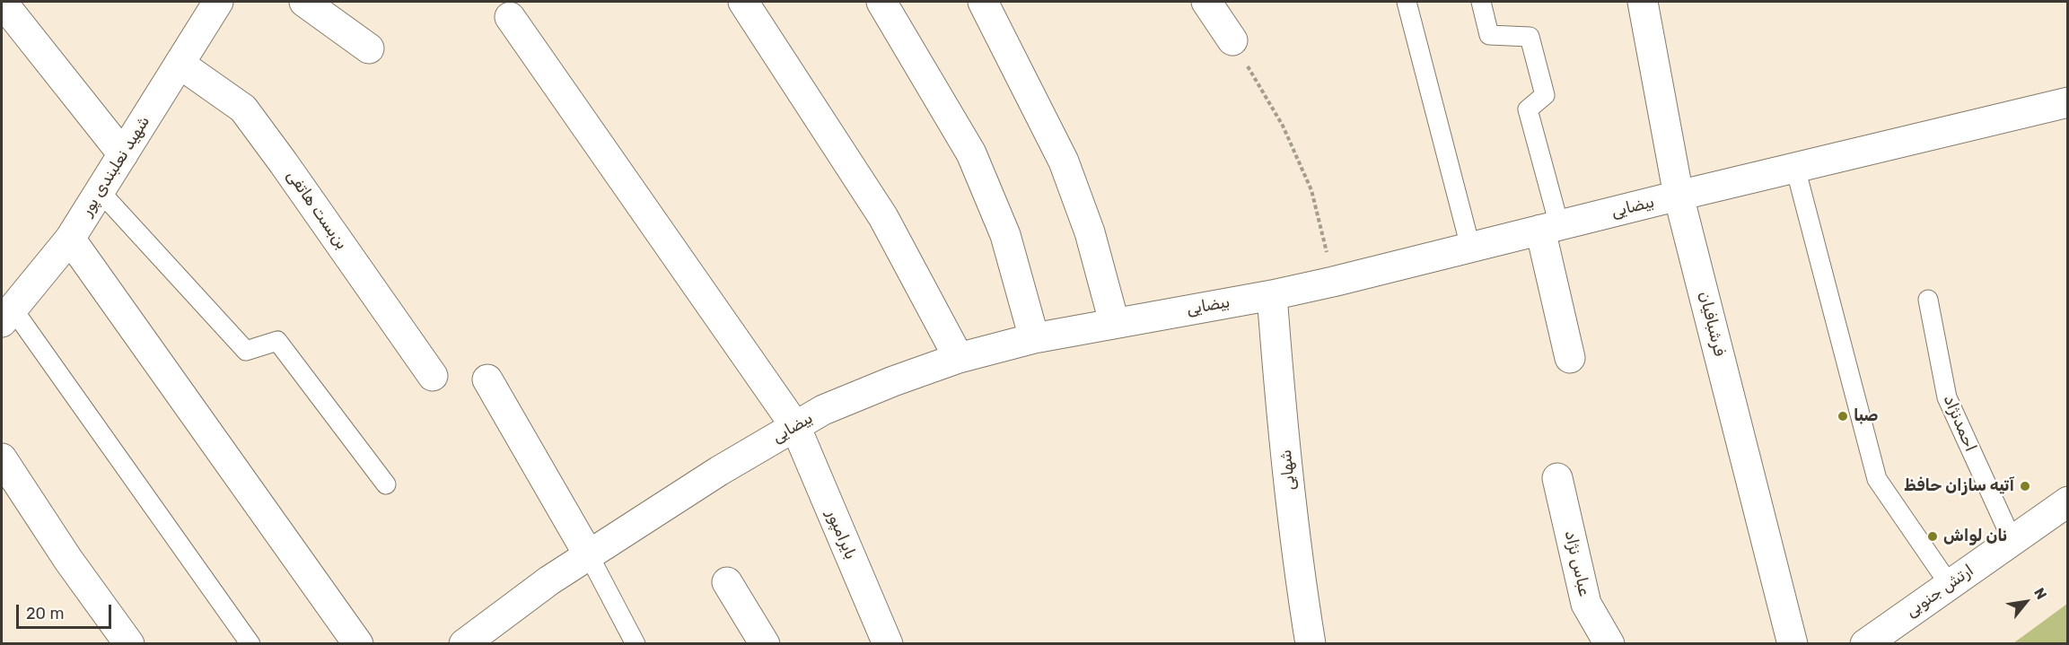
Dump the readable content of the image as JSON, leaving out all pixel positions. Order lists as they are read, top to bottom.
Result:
{
  "streets": {
    "street": [
      "شهید نعلبندی پور",
      "بیضایی",
      "بن‌بست هاتفی",
      "فرشبافیان",
      "شهابی",
      "بایرامپور",
      "عباس نژاد",
      "ارتش جنوبی"
    ],
    "lane": ["احمدنژاد"]
  },
  "crossings": [
    ["شهید نعلبندی پور", "بن‌بست هاتفی"],
    ["بیضایی", "فرشبافیان"],
    ["بیضایی", "شهابی"],
    ["بیضایی", "بایرامپور"],
    ["احمدنژاد", "ارتش جنوبی"]
  ],
  "places": ["صبا", "آتیه سازان حافظ", "نان لواش"],
  "scale_bar": "20 m",
  "north": "top right"
}
